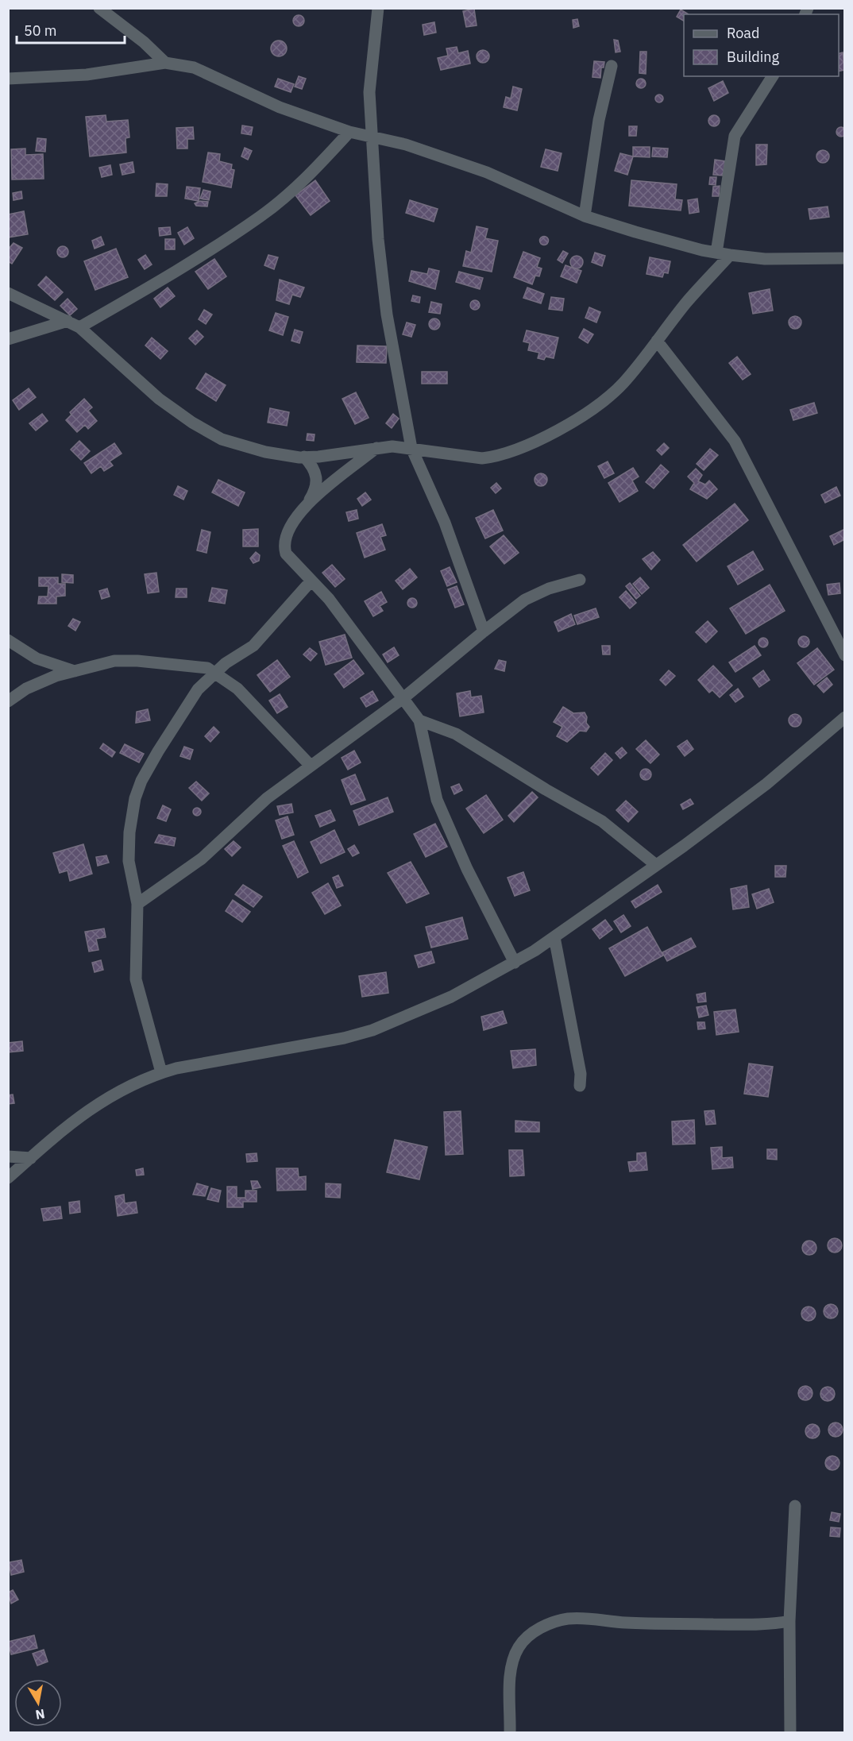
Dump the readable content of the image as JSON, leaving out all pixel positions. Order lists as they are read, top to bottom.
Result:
{
  "legend": ["Road", "Building"],
  "scale_bar": "50 m",
  "north": "bottom"
}
